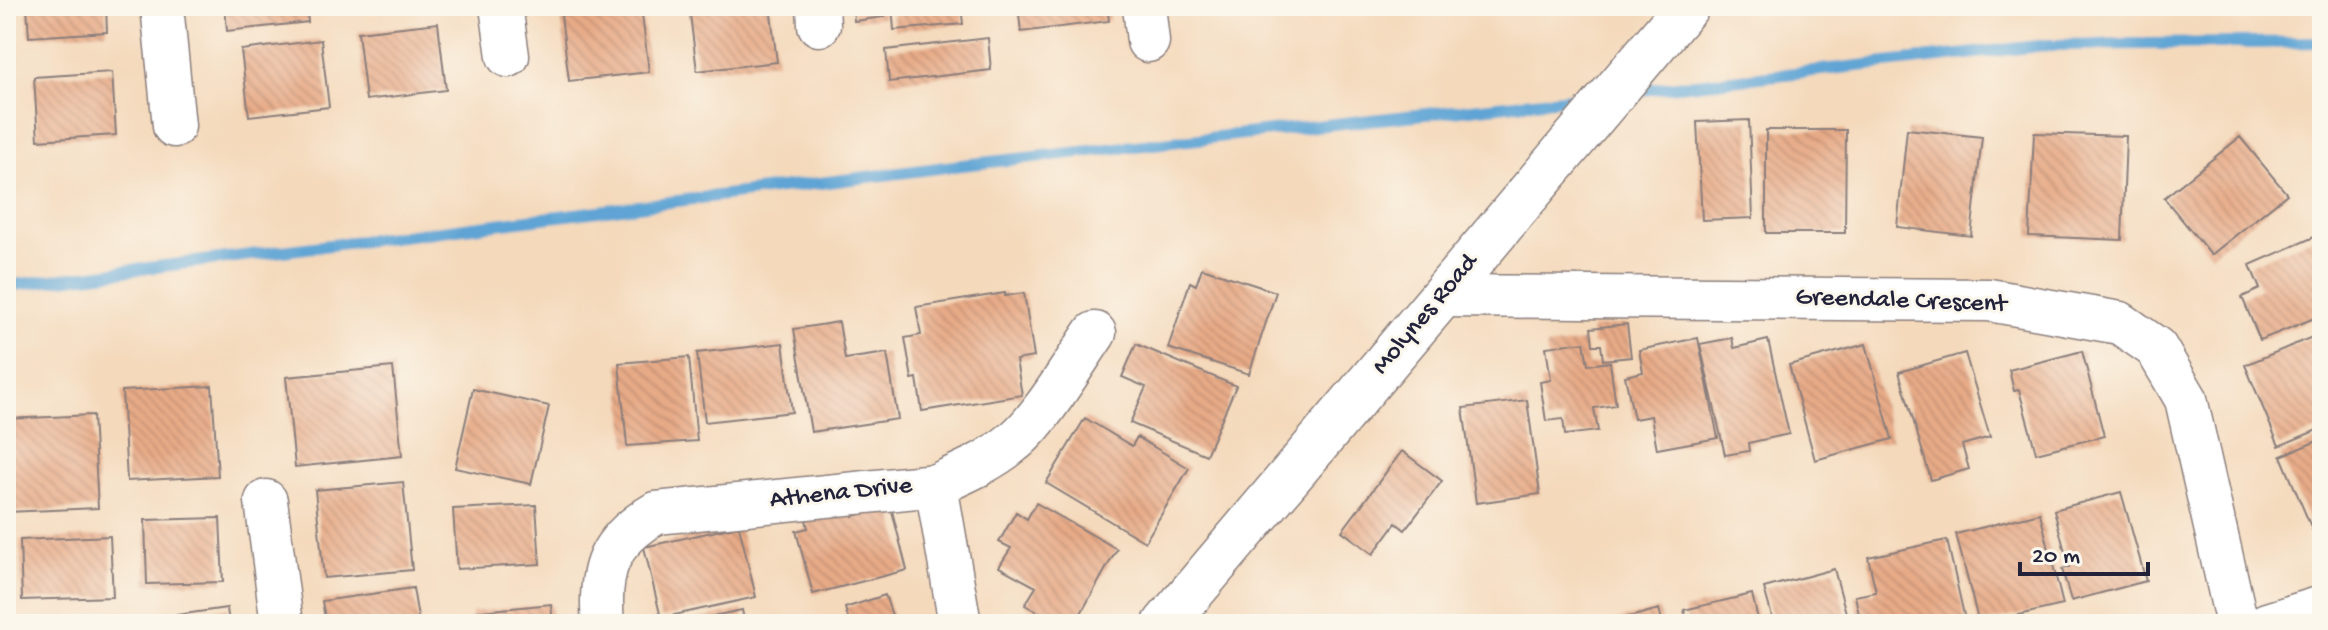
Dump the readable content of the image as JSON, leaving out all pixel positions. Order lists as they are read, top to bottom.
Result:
{
  "streets": {
    "main road": ["Molynes Road"],
    "street": ["Greendale Crescent", "Athena Drive"]
  },
  "crossings": [
    ["Greendale Crescent", "Molynes Road"]
  ],
  "scale_bar": "20 m"
}
